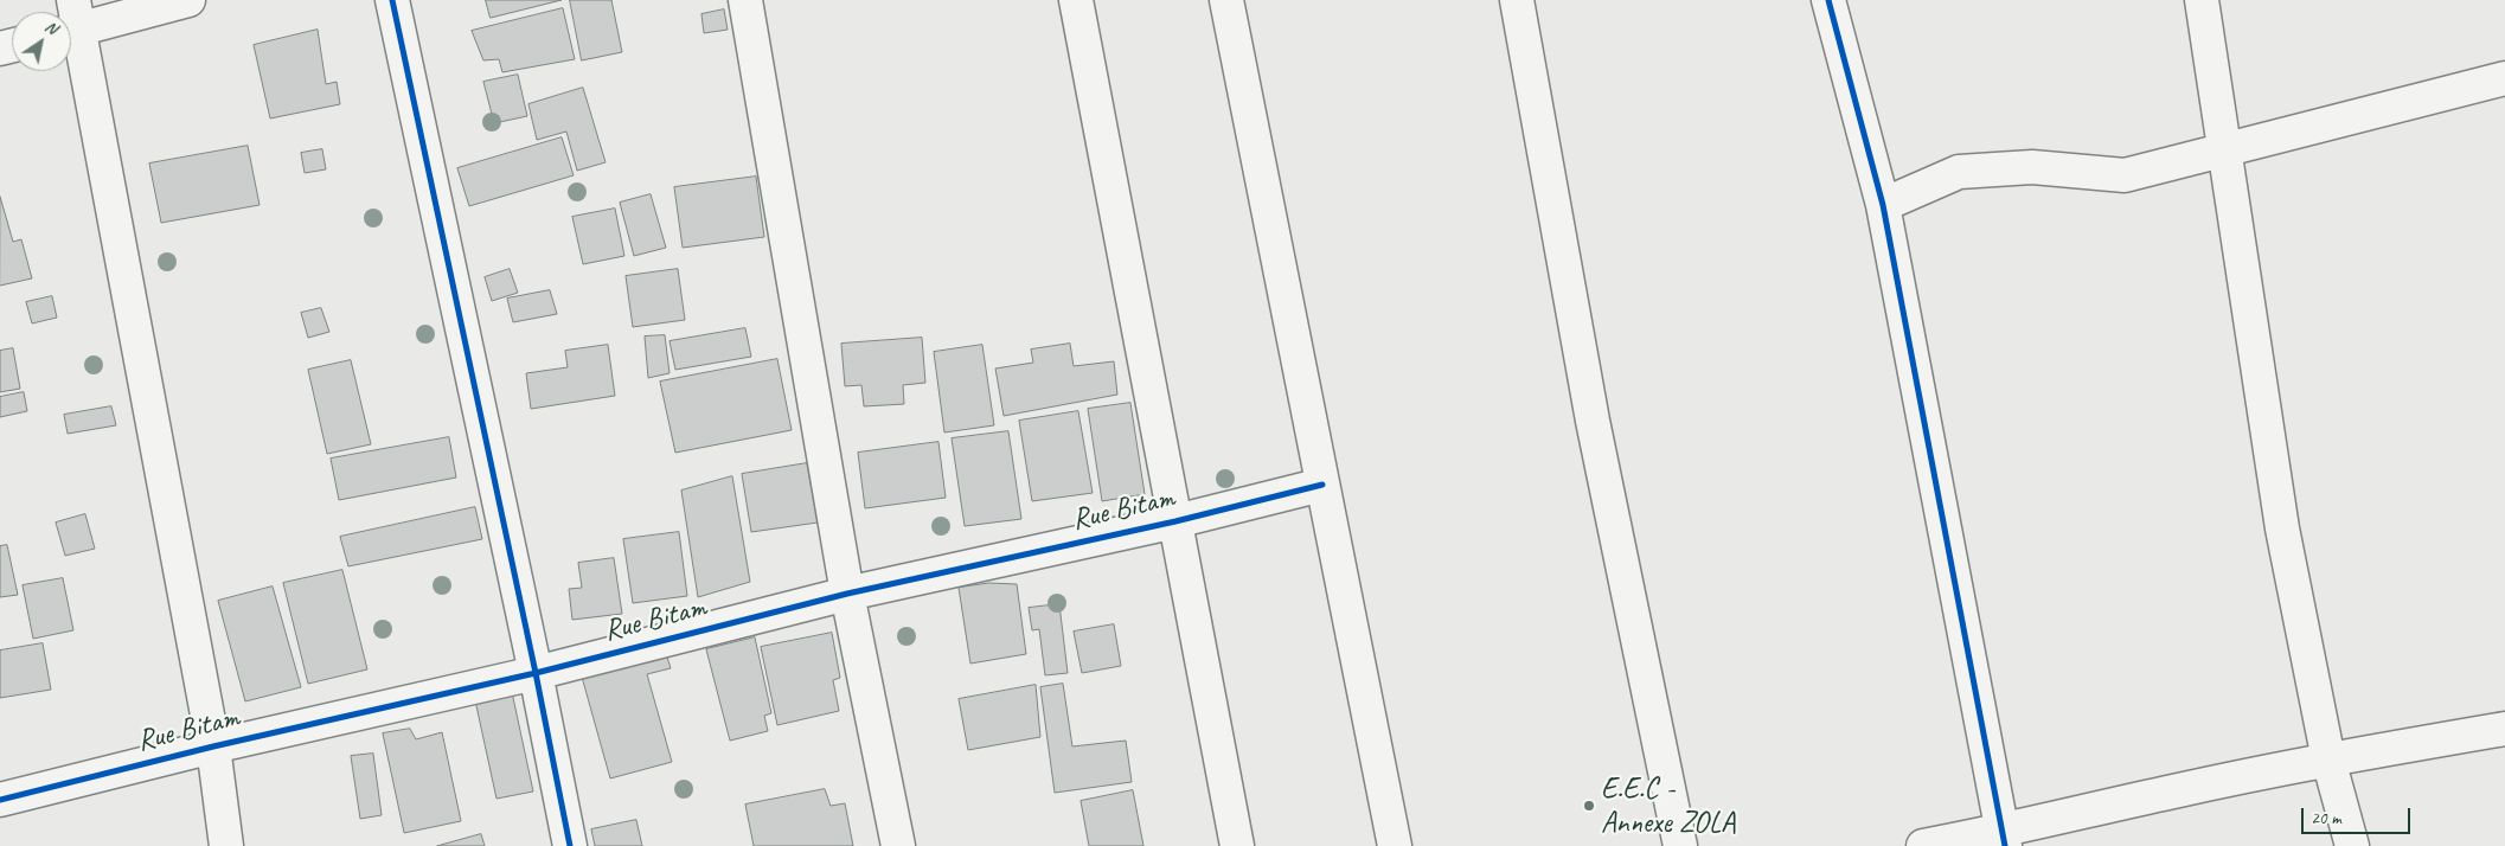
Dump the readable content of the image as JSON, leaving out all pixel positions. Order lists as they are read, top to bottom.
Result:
{
  "streets": {
    "street": ["Rue Bitam"]
  },
  "places": ["E.E.C - Annexe ZOLA"],
  "scale_bar": "20 m",
  "north": "top right"
}
